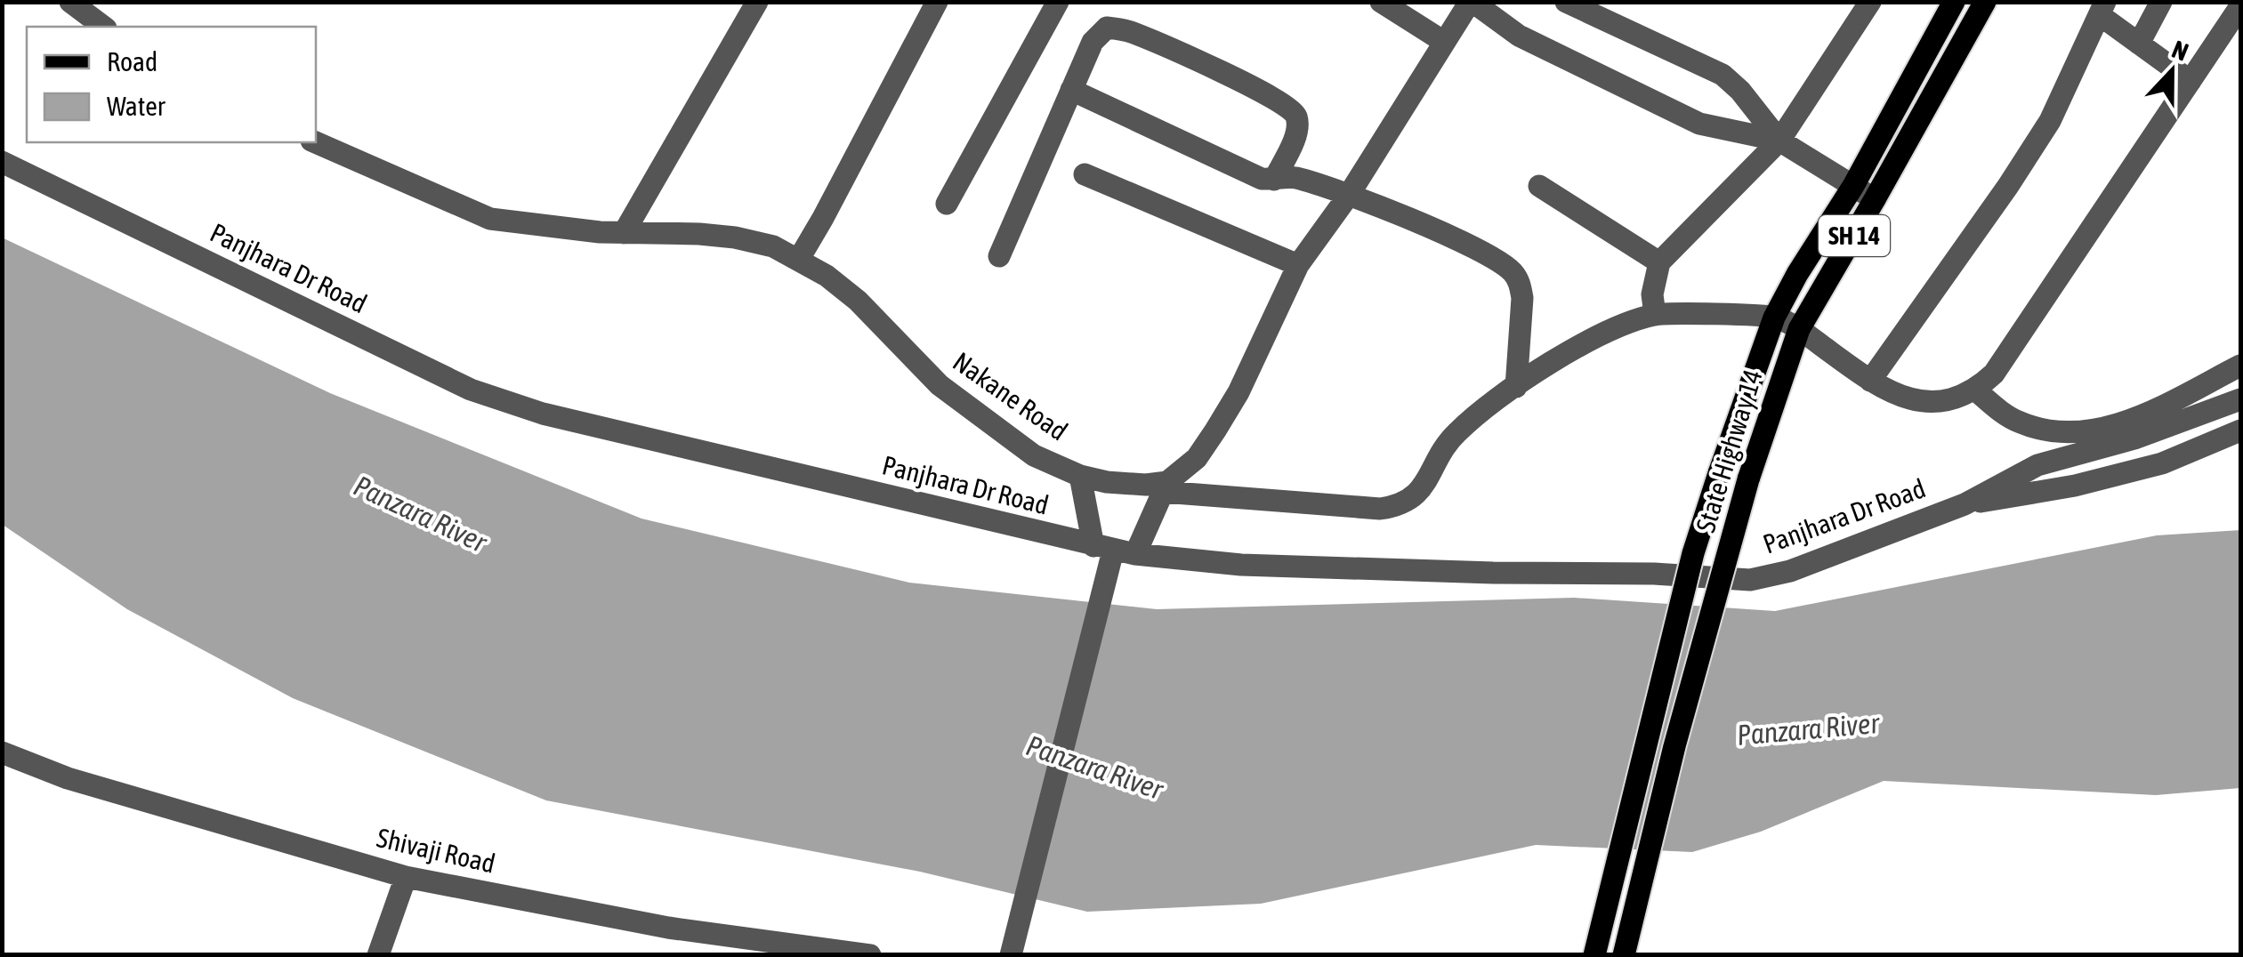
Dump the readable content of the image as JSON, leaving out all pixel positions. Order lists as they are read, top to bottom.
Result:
{
  "streets": {
    "main road": ["SH 14", "State Highway 14"],
    "street": ["Panjhara Dr Road", "Nakane Road", "Shivaji Road"]
  },
  "water": ["Panzara River"],
  "legend": ["Road", "Water"],
  "north": "top"
}
